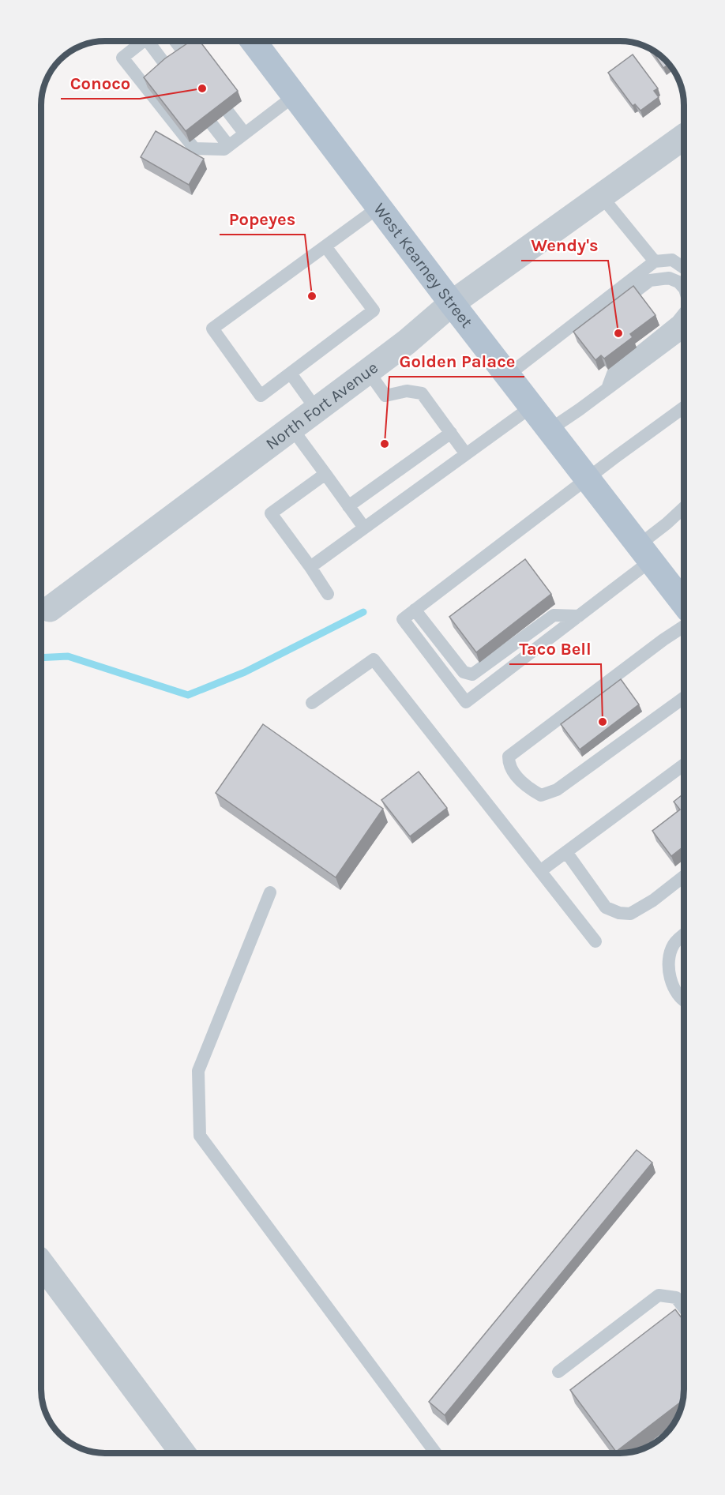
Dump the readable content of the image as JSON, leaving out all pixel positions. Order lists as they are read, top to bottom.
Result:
{
  "streets": {
    "main road": ["West Kearney Street"],
    "street": ["North Fort Avenue"]
  },
  "crossings": [
    ["West Kearney Street", "North Fort Avenue"]
  ],
  "places": [
    "Conoco",
    "Popeyes",
    "Wendy's",
    "Golden Palace",
    "Taco Bell"
  ]
}
